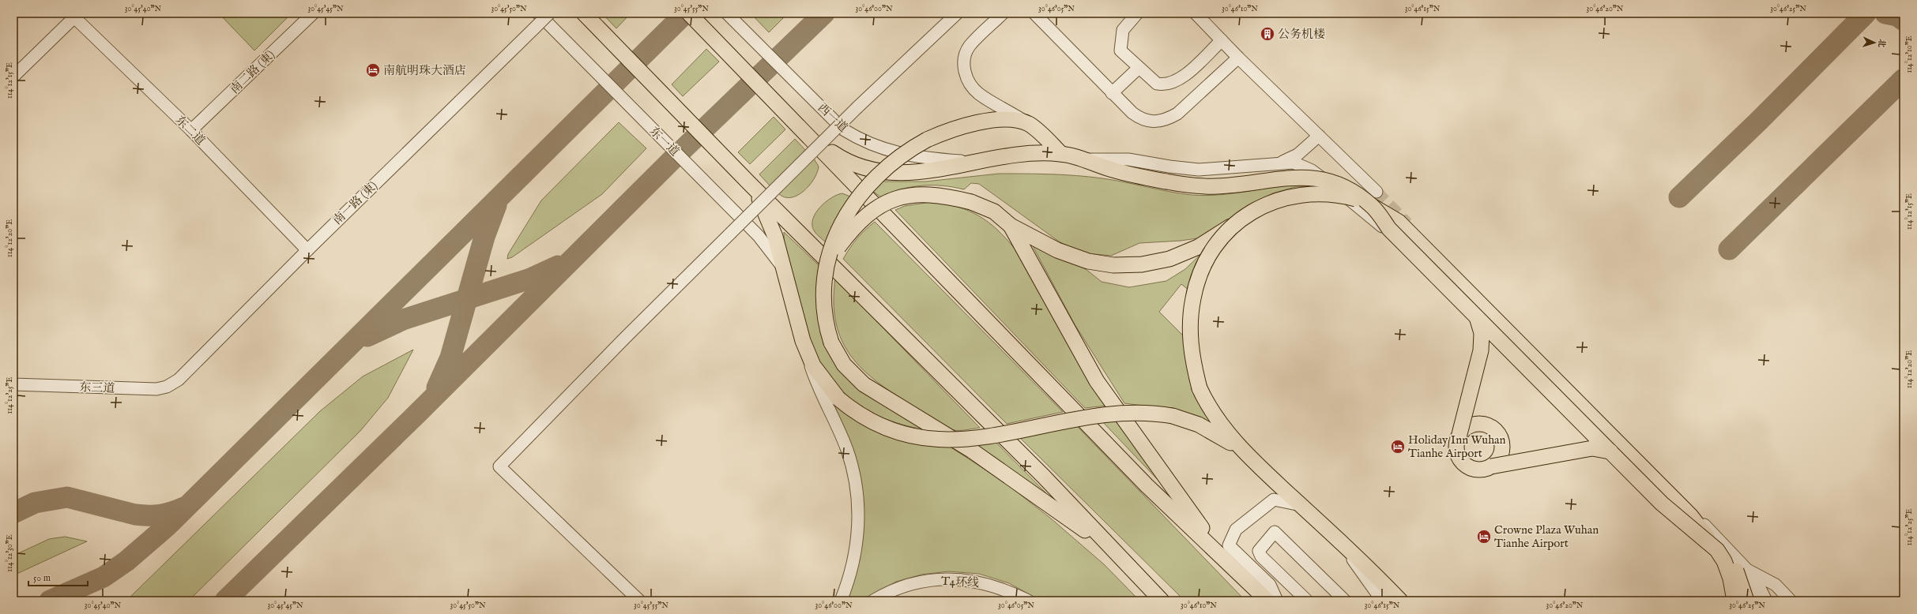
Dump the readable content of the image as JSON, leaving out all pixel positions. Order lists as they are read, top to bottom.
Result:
{
  "streets": {
    "street": [
      "南二路 (東)",
      "西一道",
      "东二道",
      "东一道",
      "南一路 (東)",
      "东三道",
      "T4环线"
    ]
  },
  "crossings": [
    ["南二路 (東)", "东二道"],
    ["东二道", "南一路 (東)"],
    ["南一路 (東)", "东三道"]
  ],
  "places": {
    "building": ["公务机楼"],
    "hotel": ["南航明珠大酒店", "Holiday Inn Wuhan Tianhe Airport", "Crowne Plaza Wuhan Tianhe Airport"]
  },
  "scale_bar": "50 m",
  "north": "right",
  "coordinates": [
    "30°45'40\"N",
    "30°45'45\"N",
    "30°45'50\"N",
    "30°45'55\"N",
    "30°46'00\"N",
    "30°46'05\"N",
    "30°46'10\"N",
    "30°46'15\"N",
    "30°46'20\"N",
    "30°46'25\"N",
    "114°12'10\"E",
    "114°12'15\"E",
    "114°12'20\"E",
    "114°12'25\"E",
    "114°12'30\"E"
  ]
}
